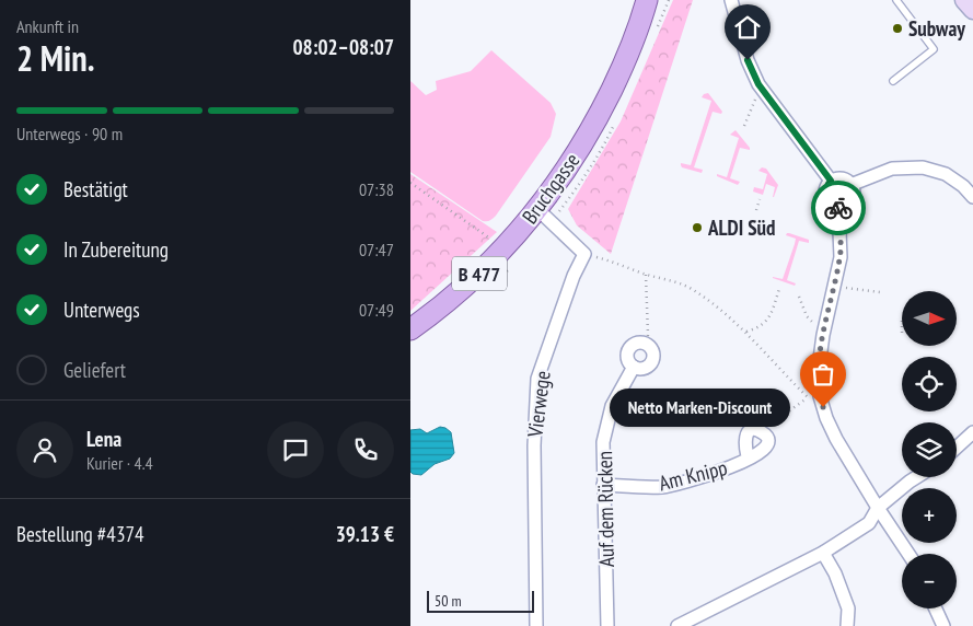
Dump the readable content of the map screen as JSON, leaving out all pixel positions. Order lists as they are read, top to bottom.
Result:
{
  "streets": {
    "main road": ["Bruchgasse", "B 477"],
    "street": ["Vierwege", "Am Knipp", "Auf dem Rücken"]
  },
  "crossings": [
    ["Am Knipp", "Auf dem Rücken"]
  ],
  "places": ["Subway", "ALDI Süd", "Netto Marken-Discount"],
  "scale_bar": "50 m",
  "north": "right",
  "page": {
    "heading": ["2 Min.", "Ankunft in", "08:02–08:07"],
    "panel": [
      "Lena",
      "Kurier · 4.4",
      "Bestellung #4374",
      "39.13 €"
    ],
    "bar": "Unterwegs · 90 m",
    "list": [
      ["Bestätigt", "07:38"],
      ["In Zubereitung", "07:47"],
      ["Unterwegs", "07:49"],
      "Geliefert"
    ],
    "map_buttons": ["+", "−"],
    "bubble": "Netto Marken-Discount",
    "scale": "50 m"
  }
}
